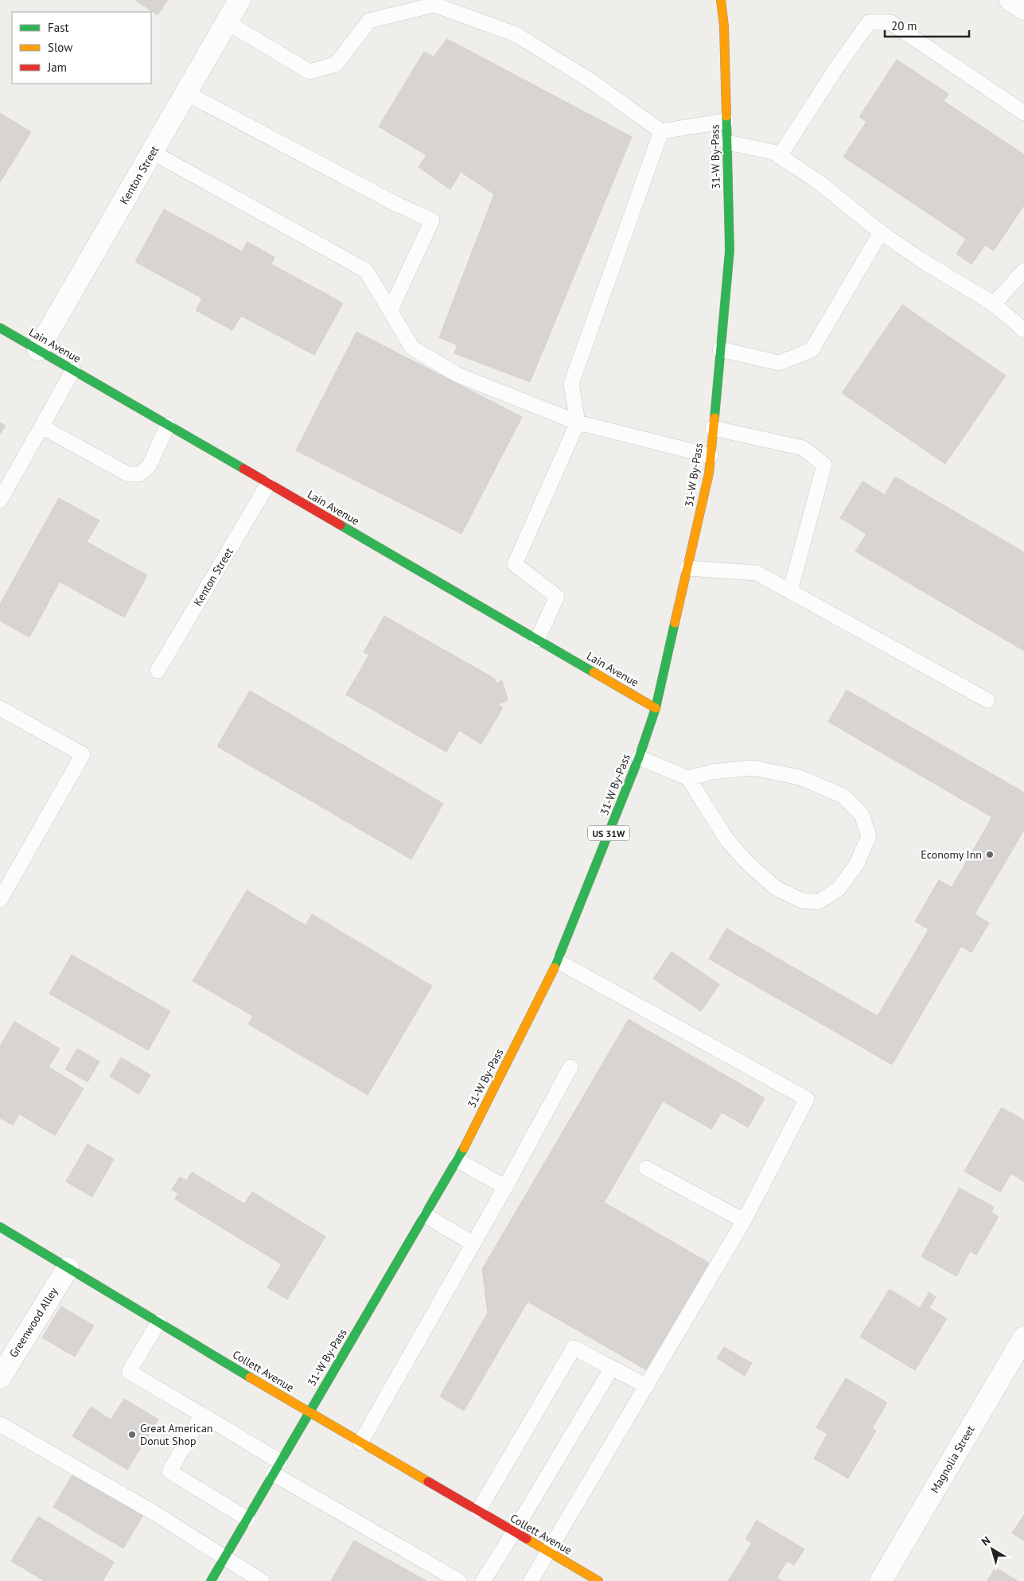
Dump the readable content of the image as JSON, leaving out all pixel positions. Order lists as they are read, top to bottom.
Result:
{
  "streets": {
    "main road": [
      "31-W By-Pass",
      "Lain Avenue",
      "US 31W",
      "Collett Avenue"
    ],
    "street": ["Kenton Street", "Greenwood Alley", "Magnolia Street"]
  },
  "crossings": [
    ["31-W By-Pass", "Lain Avenue"],
    ["31-W By-Pass", "Collett Avenue"],
    ["Kenton Street", "Lain Avenue"],
    ["Greenwood Alley", "Collett Avenue"]
  ],
  "places": ["Economy Inn", "Great American Donut Shop"],
  "legend": ["Fast", "Slow", "Jam"],
  "scale_bar": "20 m",
  "north": "top left"
}
